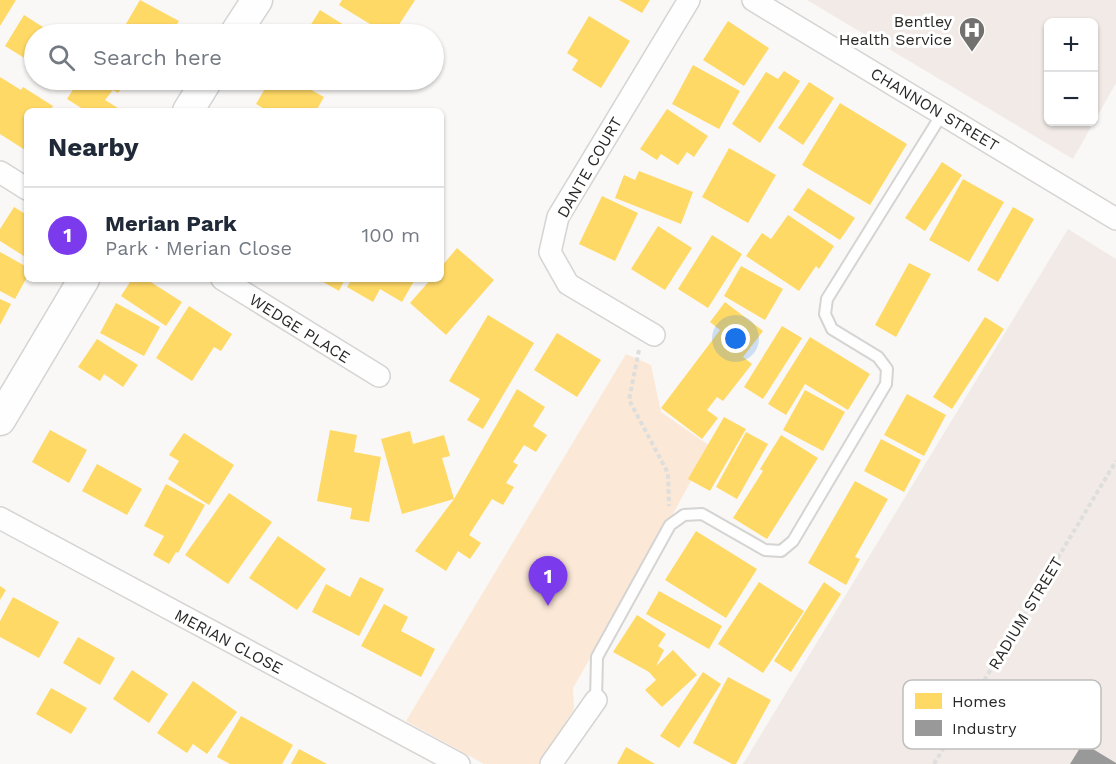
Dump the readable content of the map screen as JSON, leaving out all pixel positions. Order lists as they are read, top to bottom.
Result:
{
  "streets": {
    "street": [
      "CHANNON STREET",
      "DANTE COURT",
      "WEDGE PLACE",
      "MERIAN CLOSE"
    ],
    "path": ["RADIUM STREET"]
  },
  "places": {
    "hospital": ["Bentley Health Service"]
  },
  "legend": ["Homes", "Industry"],
  "page": {
    "map_buttons": ["+", "−"],
    "search": "Search here",
    "heading": "Nearby",
    "list": [
      {
        "mark": "1",
        "name": "Merian Park",
        "note": "Park · Merian Close",
        "value": "100 m"
      }
    ],
    "pins": "1"
  }
}
